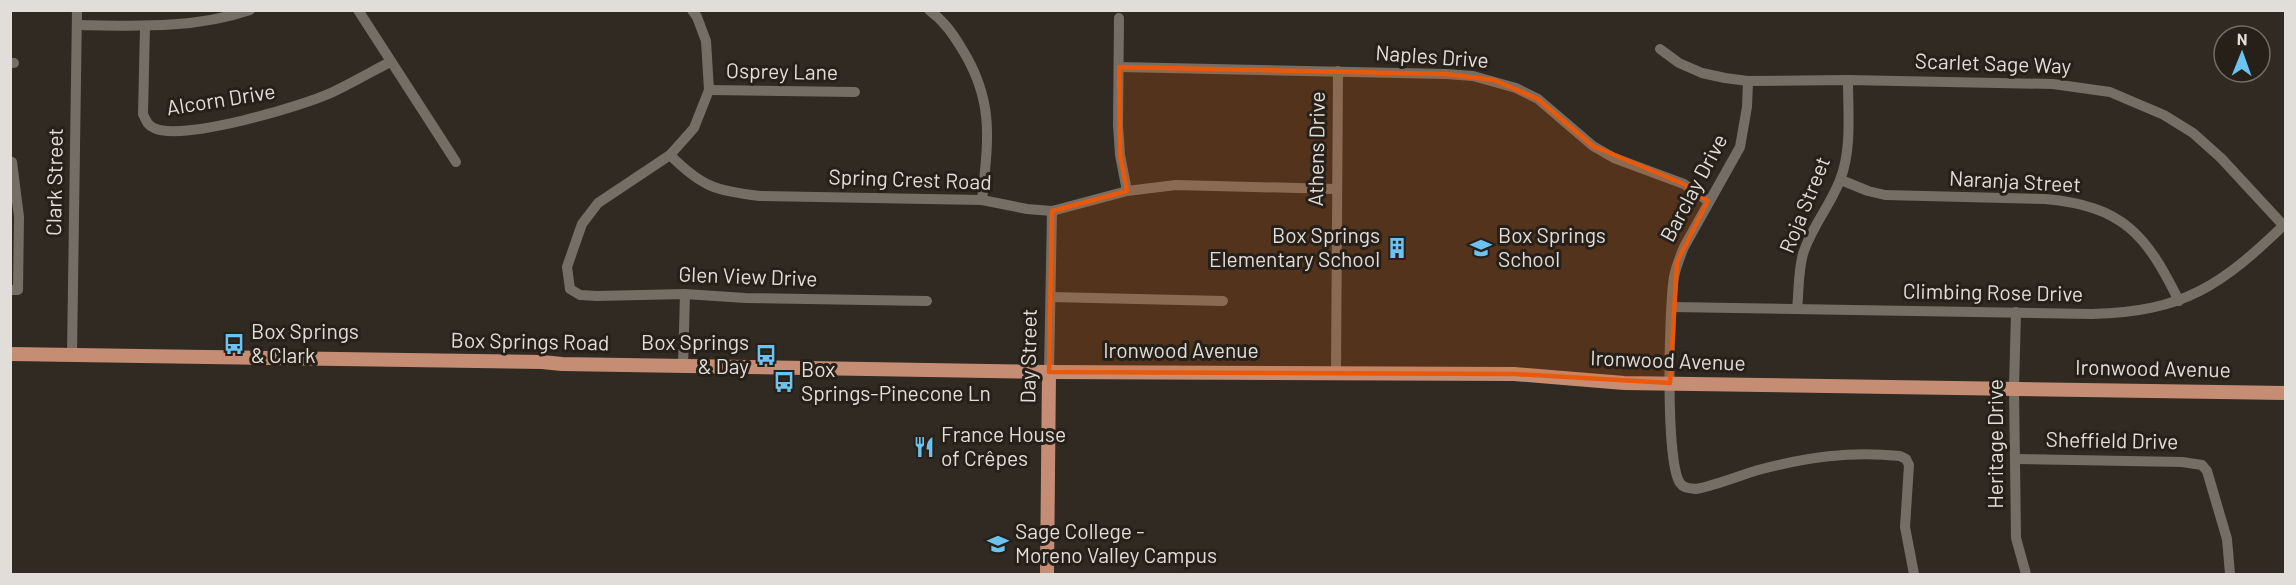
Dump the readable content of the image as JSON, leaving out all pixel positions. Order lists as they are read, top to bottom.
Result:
{
  "streets": {
    "main road": ["Box Springs Road", "Ironwood Avenue", "Day Street"],
    "street": [
      "Naples Drive",
      "Scarlet Sage Way",
      "Osprey Lane",
      "Alcorn Drive",
      "Athens Drive",
      "Spring Crest Road",
      "Clark Street",
      "Naranja Street",
      "Barclay Drive",
      "Roja Street",
      "Glen View Drive",
      "Climbing Rose Drive",
      "Sheffield Drive",
      "Heritage Drive"
    ]
  },
  "crossings": [
    ["Naples Drive", "Athens Drive"],
    ["Naples Drive", "Barclay Drive"],
    ["Scarlet Sage Way", "Barclay Drive"],
    ["Scarlet Sage Way", "Roja Street"],
    ["Scarlet Sage Way", "Climbing Rose Drive"],
    ["Athens Drive", "Spring Crest Road"],
    ["Athens Drive", "Ironwood Avenue"],
    ["Spring Crest Road", "Glen View Drive"],
    ["Spring Crest Road", "Day Street"],
    ["Clark Street", "Box Springs Road"],
    ["Naranja Street", "Roja Street"],
    ["Naranja Street", "Climbing Rose Drive"],
    ["Barclay Drive", "Climbing Rose Drive"],
    ["Barclay Drive", "Ironwood Avenue"],
    ["Roja Street", "Climbing Rose Drive"],
    ["Climbing Rose Drive", "Heritage Drive"],
    ["Box Springs Road", "Ironwood Avenue"],
    ["Box Springs Road", "Day Street"],
    ["Ironwood Avenue", "Day Street"],
    ["Ironwood Avenue", "Heritage Drive"],
    ["Sheffield Drive", "Heritage Drive"]
  ],
  "places": {
    "building": ["Box Springs Elementary School"],
    "school or university": ["Box Springs School", "Sage College - Moreno Valley Campus"],
    "bus stop": ["Box Springs & Clark", "Box Springs & Day", "Box Springs-Pinecone Ln"],
    "restaurant": ["France House of Crêpes"]
  },
  "north": "top"
}
